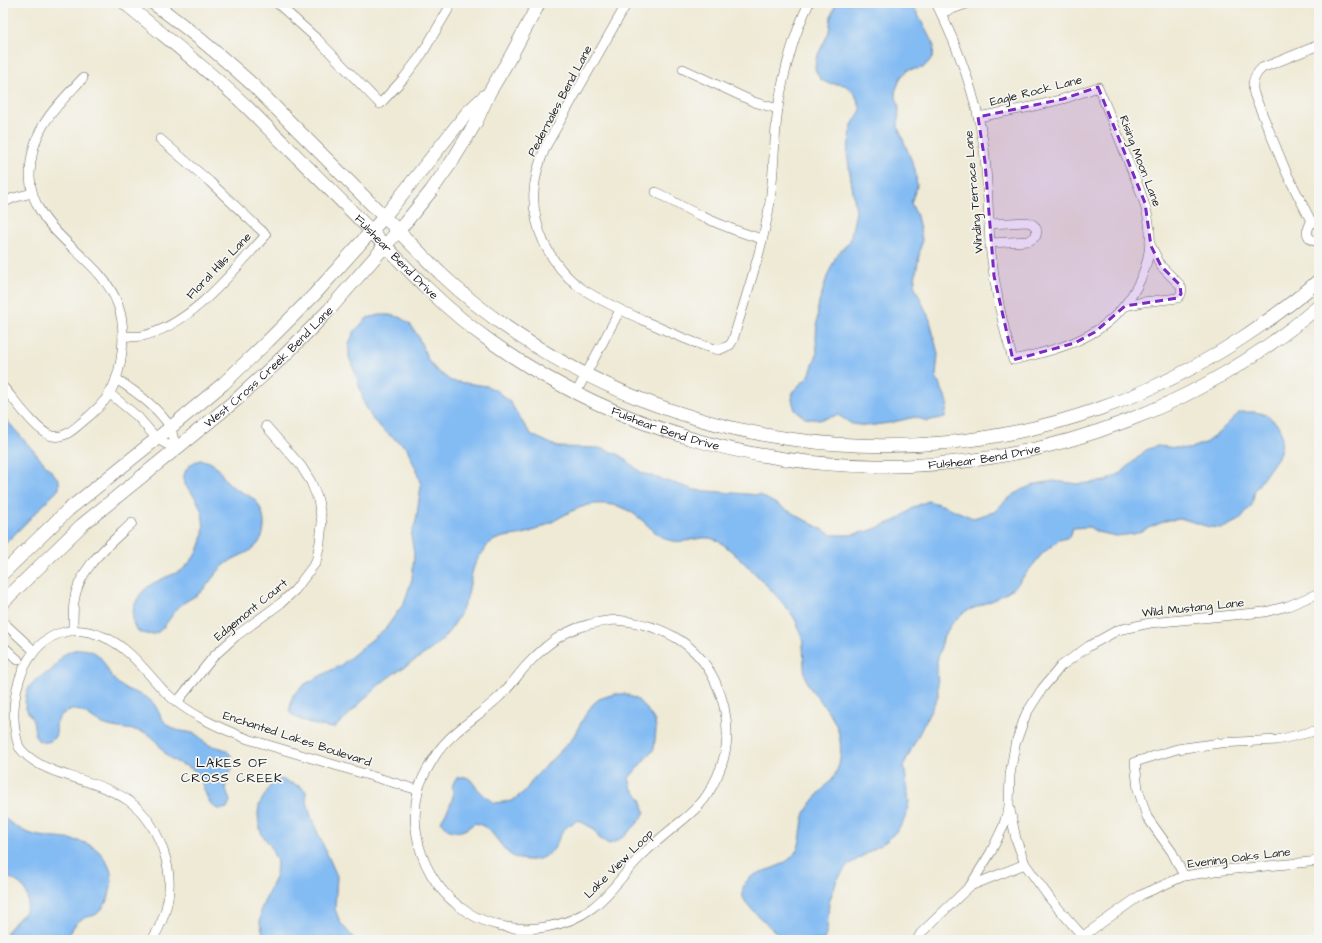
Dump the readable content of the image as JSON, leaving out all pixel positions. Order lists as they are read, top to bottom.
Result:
{
  "streets": {
    "main road": ["Fulshear Bend Drive", "West Cross Creek Bend Lane"],
    "street": [
      "Eagle Rock Lane",
      "Pedernales Bend Lane",
      "Rising Moon Lane",
      "Winding Terrace Lane",
      "Floral Hills Lane",
      "Wild Mustang Lane",
      "Edgemont Court",
      "Enchanted Lakes Boulevard",
      "Evening Oaks Lane",
      "Lake View Loop"
    ]
  },
  "crossings": [
    ["Eagle Rock Lane", "Rising Moon Lane"],
    ["Eagle Rock Lane", "Winding Terrace Lane"],
    ["Rising Moon Lane", "Winding Terrace Lane"],
    ["Fulshear Bend Drive", "West Cross Creek Bend Lane"],
    ["Wild Mustang Lane", "Evening Oaks Lane"],
    ["Edgemont Court", "Enchanted Lakes Boulevard"],
    ["Enchanted Lakes Boulevard", "Lake View Loop"]
  ],
  "districts": ["LAKES OF CROSS CREEK"]
}
